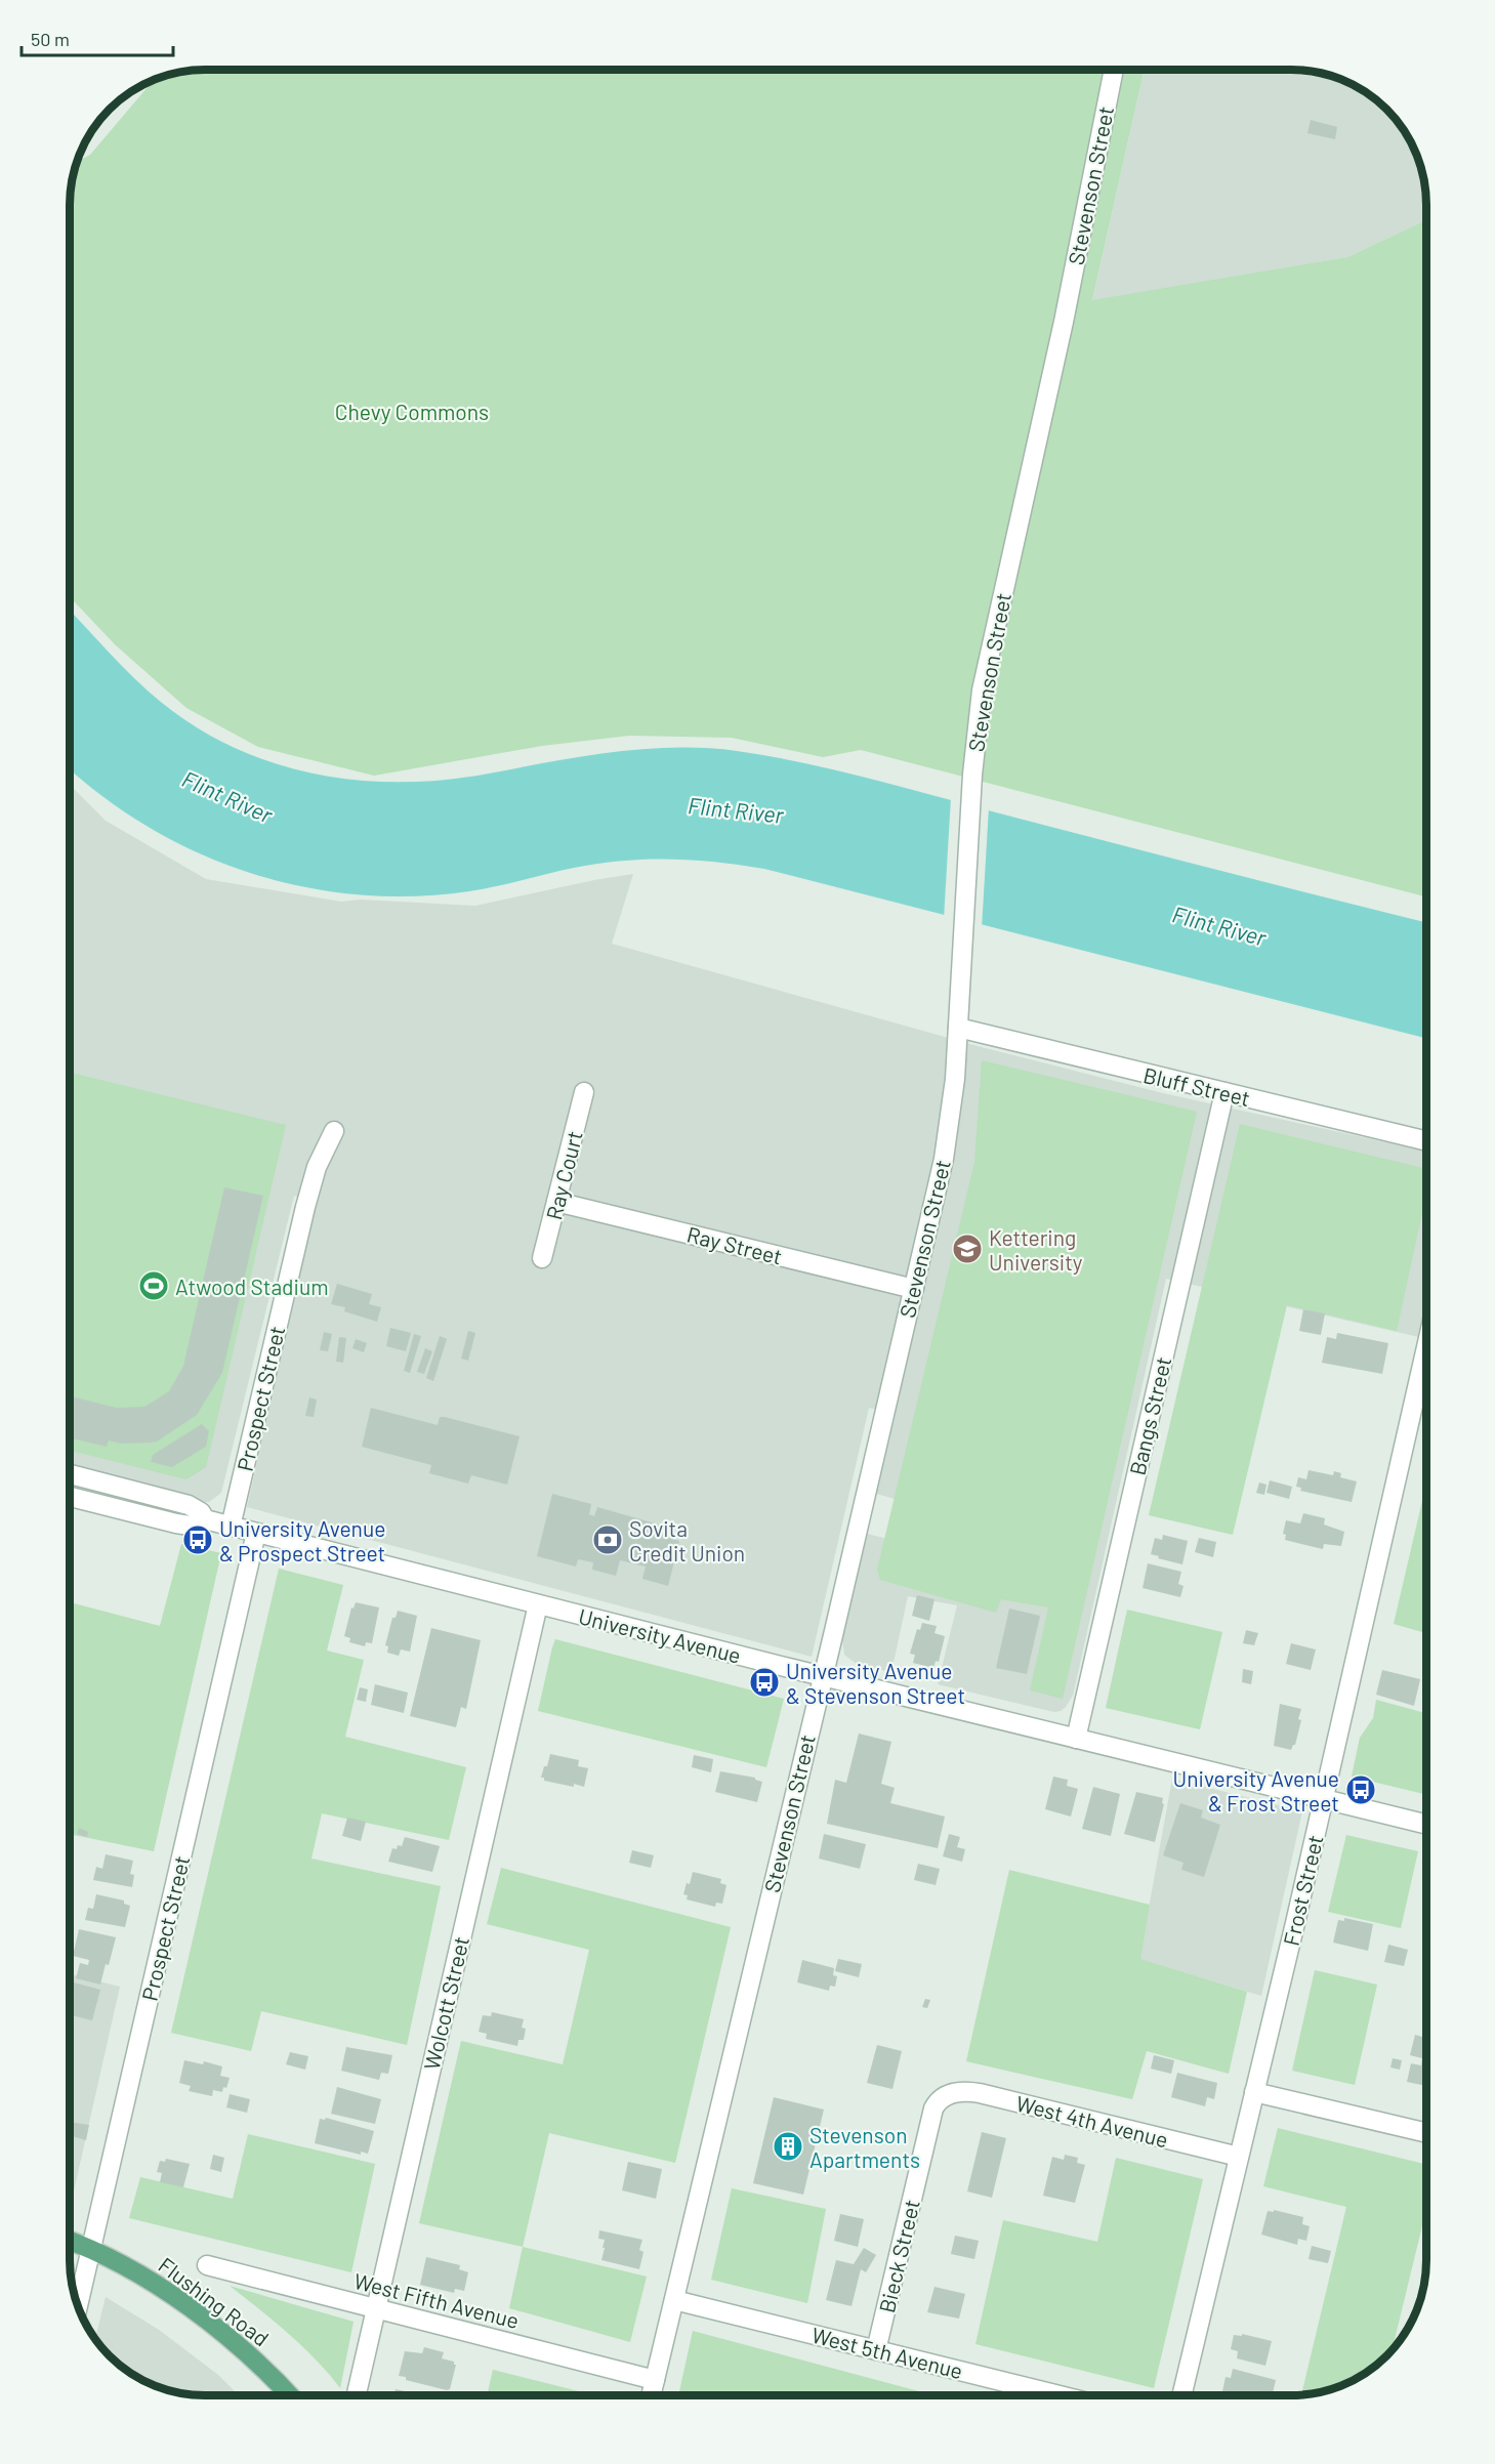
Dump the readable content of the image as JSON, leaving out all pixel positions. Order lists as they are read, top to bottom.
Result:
{
  "streets": {
    "main road": ["Flushing Road"],
    "street": [
      "Stevenson Street",
      "Bluff Street",
      "Ray Court",
      "Ray Street",
      "Prospect Street",
      "Bangs Street",
      "University Avenue",
      "Frost Street",
      "Wolcott Street",
      "West 4th Avenue",
      "Bieck Street",
      "West Fifth Avenue",
      "West 5th Avenue"
    ]
  },
  "crossings": [
    ["Stevenson Street", "Bluff Street"],
    ["Stevenson Street", "Ray Street"],
    ["Stevenson Street", "University Avenue"],
    ["Stevenson Street", "West Fifth Avenue"],
    ["Stevenson Street", "West 5th Avenue"],
    ["Bluff Street", "Bangs Street"],
    ["Ray Court", "Ray Street"],
    ["Prospect Street", "University Avenue"],
    ["Prospect Street", "Flushing Road"],
    ["Bangs Street", "University Avenue"],
    ["University Avenue", "Frost Street"],
    ["University Avenue", "Wolcott Street"],
    ["Frost Street", "West 4th Avenue"],
    ["Wolcott Street", "West Fifth Avenue"],
    ["West 4th Avenue", "Bieck Street"],
    ["Bieck Street", "West 5th Avenue"]
  ],
  "water": ["Flint River"],
  "parks": ["Chevy Commons"],
  "places": {
    "school or university": ["Kettering University"],
    "sports": ["Atwood Stadium"],
    "bus stop": ["University Avenue & Prospect Street", "University Avenue & Stevenson Street", "University Avenue & Frost Street"],
    "bank": ["Sovita Credit Union"],
    "building": ["Stevenson Apartments"]
  },
  "scale_bar": "50 m"
}
